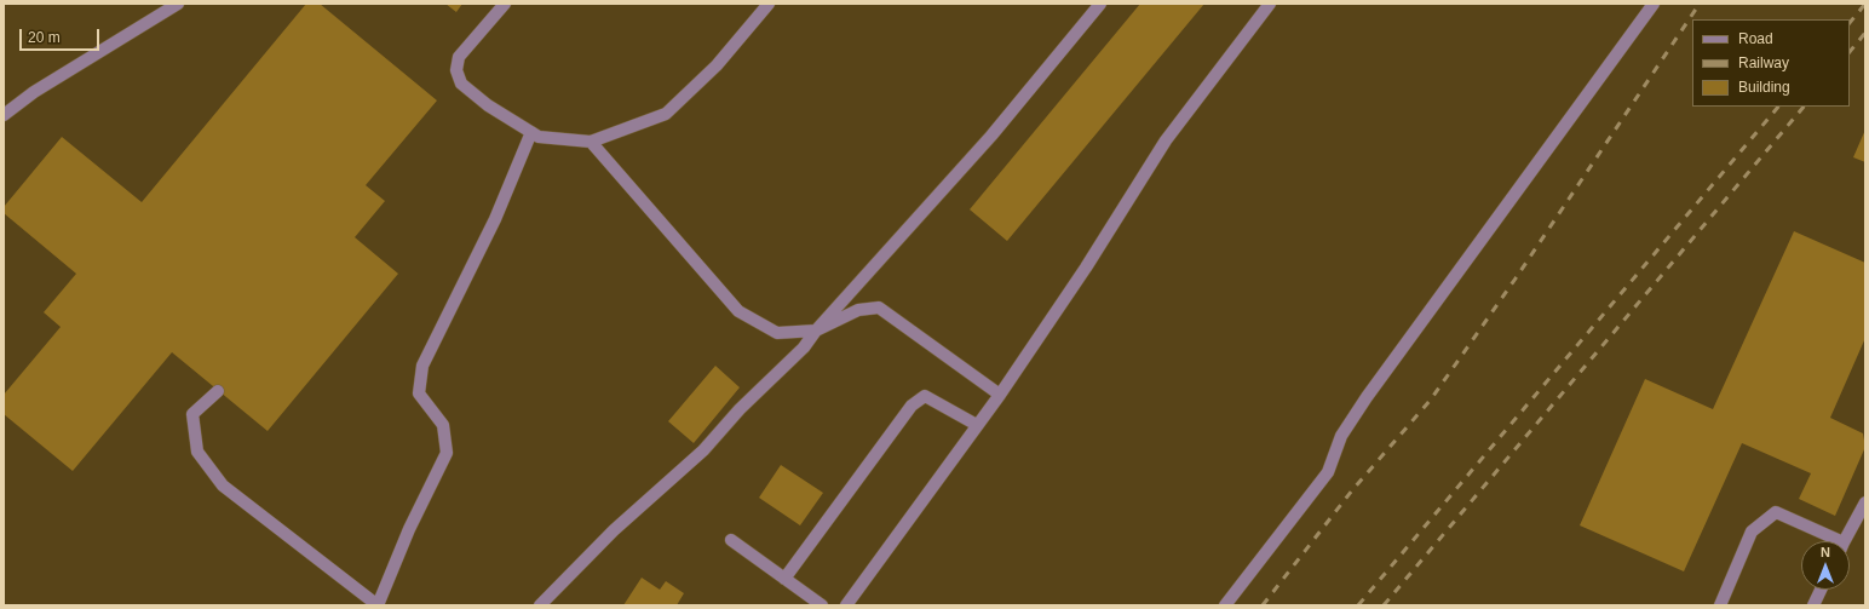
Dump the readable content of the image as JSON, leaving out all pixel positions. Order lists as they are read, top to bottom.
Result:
{
  "legend": ["Road", "Railway", "Building"],
  "scale_bar": "20 m",
  "north": "top"
}
